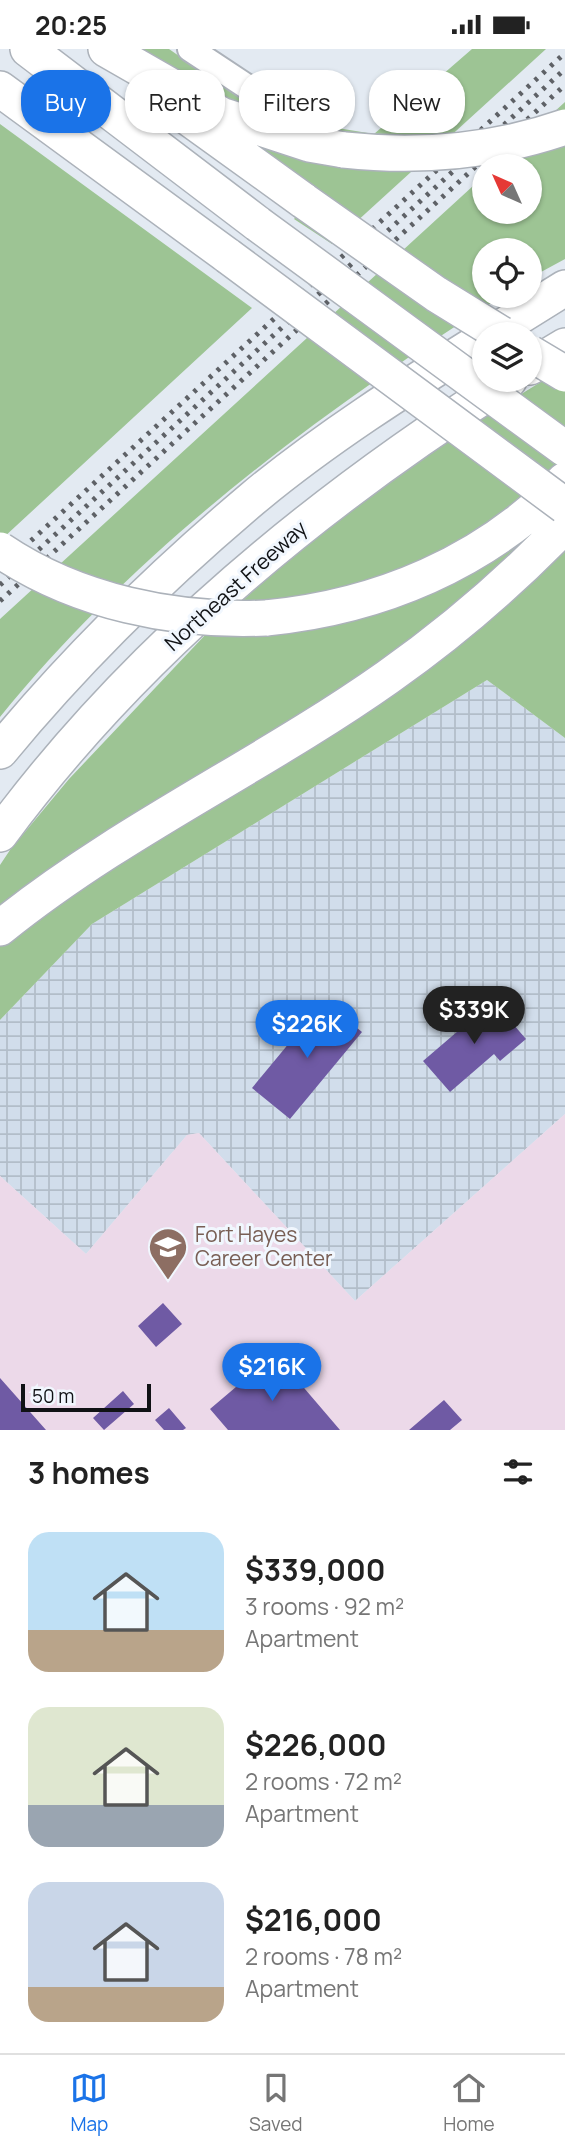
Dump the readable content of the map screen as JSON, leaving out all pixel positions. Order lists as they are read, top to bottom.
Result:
{
  "streets": {
    "highway": ["Northeast Freeway"]
  },
  "places": {
    "school or university": ["Fort Hayes Career Center"]
  },
  "scale_bar": "50 m",
  "north": "top left",
  "page": {
    "status": "20:25",
    "chip": [
      "Buy",
      "Rent",
      "Filters",
      "New"
    ],
    "price": ["$339K", "$226K", "$216K"],
    "scale": "50 m",
    "heading": "3 homes",
    "list": [
      {
        "name": "$339,000",
        "note": "3 rooms · 92 m² · Apartment"
      },
      {
        "name": "$226,000",
        "note": "2 rooms · 72 m² · Apartment"
      },
      {
        "name": "$216,000",
        "note": "2 rooms · 78 m² · Apartment"
      }
    ],
    "tabs": ["Map", "Saved", "Home"]
  }
}
